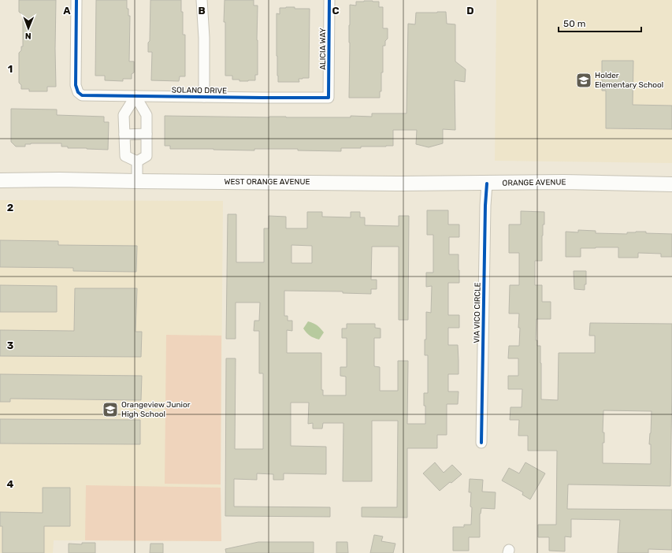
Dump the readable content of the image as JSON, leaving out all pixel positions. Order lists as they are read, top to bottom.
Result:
{
  "streets": {
    "main road": ["WEST ORANGE AVENUE", "ORANGE AVENUE"],
    "street": ["ALICIA WAY", "SOLANO DRIVE", "VIA VICO CIRCLE"]
  },
  "crossings": [
    ["ALICIA WAY", "SOLANO DRIVE"],
    ["WEST ORANGE AVENUE", "ORANGE AVENUE"],
    ["ORANGE AVENUE", "VIA VICO CIRCLE"]
  ],
  "places": {
    "school or university": ["Holder Elementary School", "Orangeview Junior High School"]
  },
  "scale_bar": "50 m",
  "north": "bottom",
  "grid": {
    "columns": [
      "A",
      "B",
      "C",
      "D"
    ],
    "rows": [
      "1",
      "2",
      "3",
      "4"
    ]
  }
}
